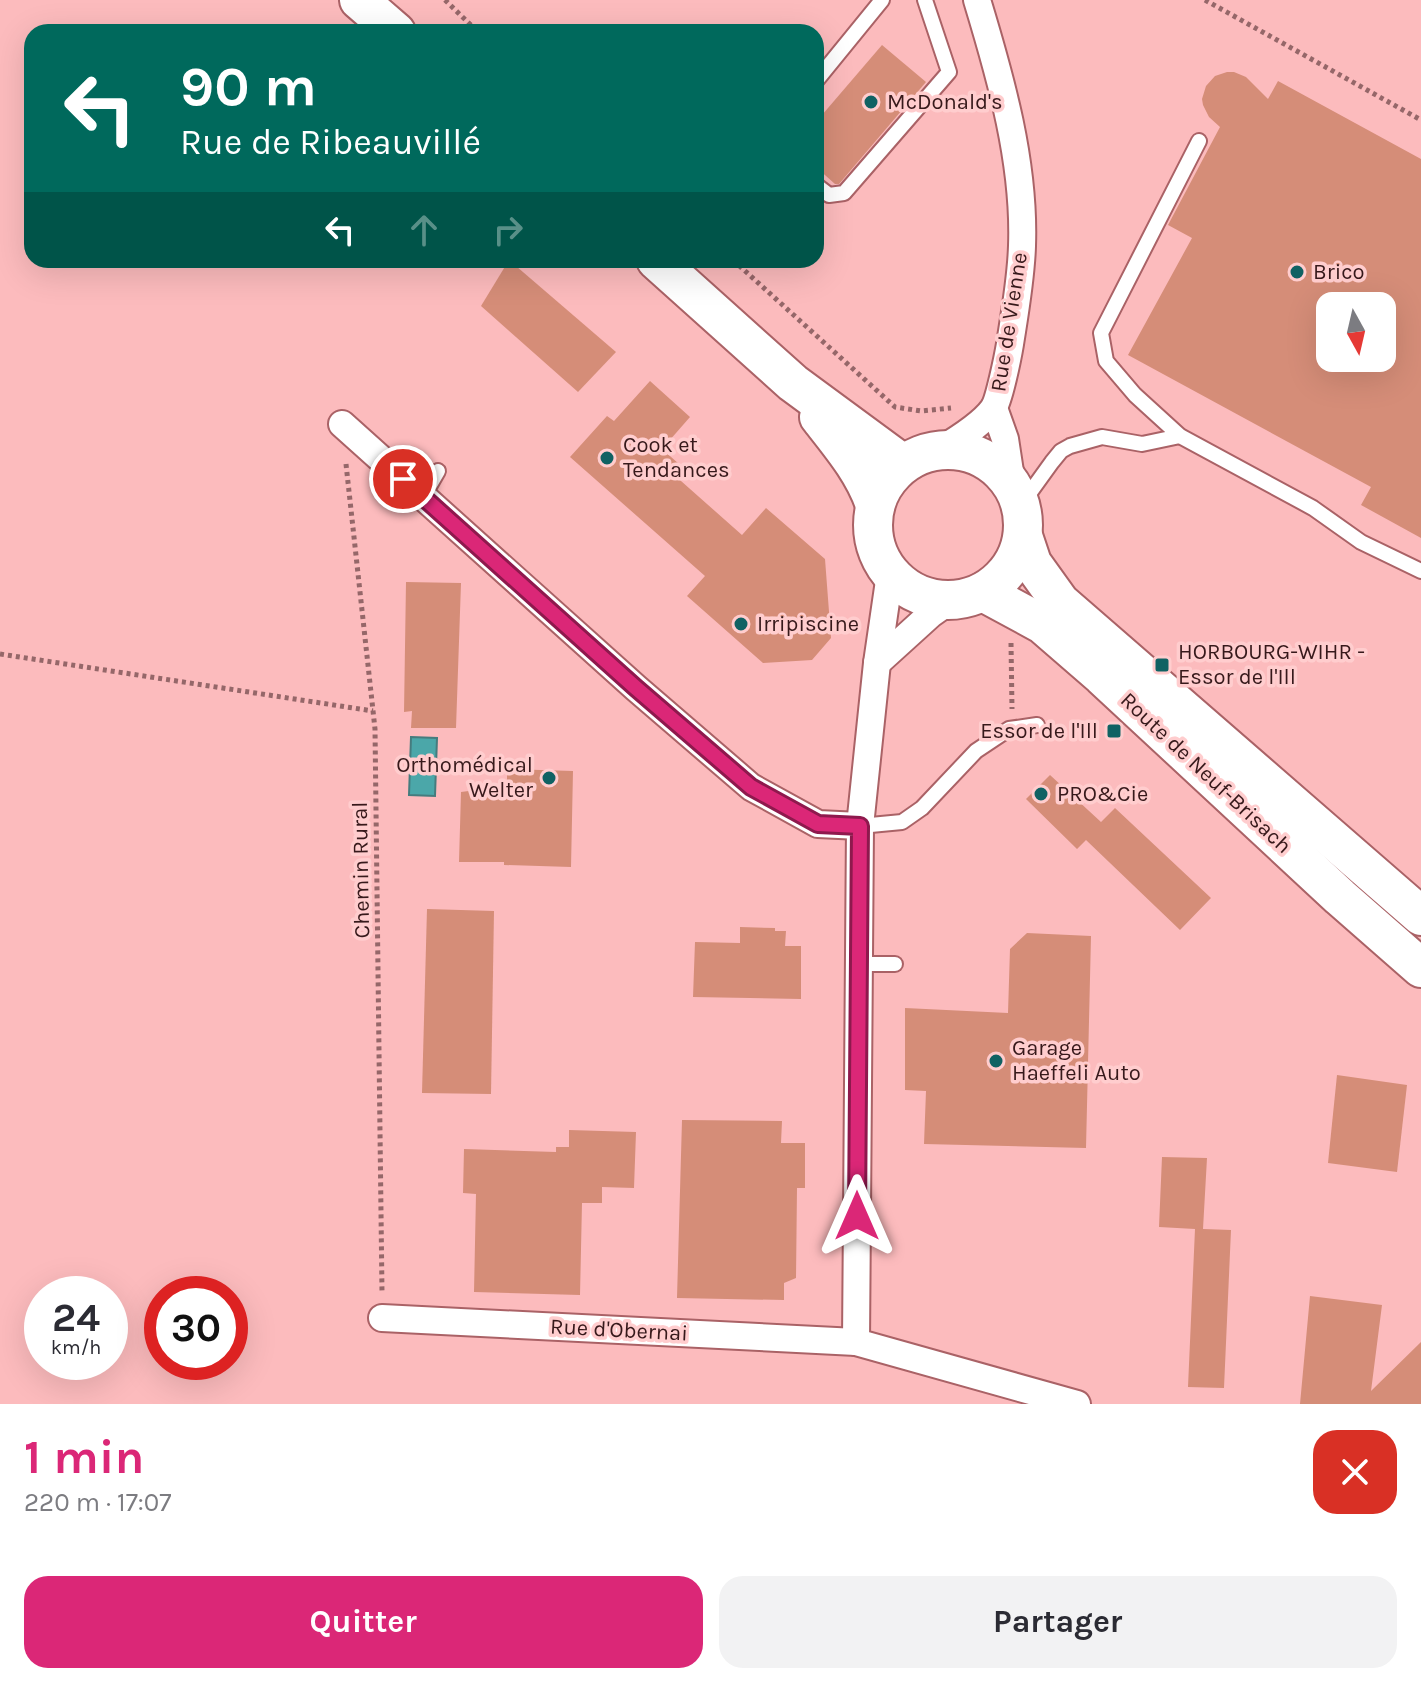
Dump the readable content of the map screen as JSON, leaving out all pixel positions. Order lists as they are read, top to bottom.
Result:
{
  "streets": {
    "main road": ["Route de Neuf-Brisach"],
    "street": ["Rue de Vienne", "Rue d'Obernai"],
    "path": ["Chemin Rural"]
  },
  "crossings": [
    ["Rue de Vienne", "Route de Neuf-Brisach"],
    ["Chemin Rural", "Rue d'Obernai"]
  ],
  "places": {
    "other": [
      "McDonald's",
      "Brico",
      "Cook et Tendances",
      "Irripiscine",
      "Orthomédical Welter",
      "PRO&Cie",
      "Garage Haeffeli Auto"
    ],
    "transit": ["HORBOURG-WIHR - Essor de l'Ill", "Essor de l'Ill"]
  },
  "north": "bottom",
  "page": {
    "turn": ["90 m", "Rue de Ribeauvillé"],
    "speed": "24 km/h",
    "limit": "30",
    "heading": ["1 min", "220 m · 17:07"],
    "buttons": ["Quitter", "Partager"]
  }
}
